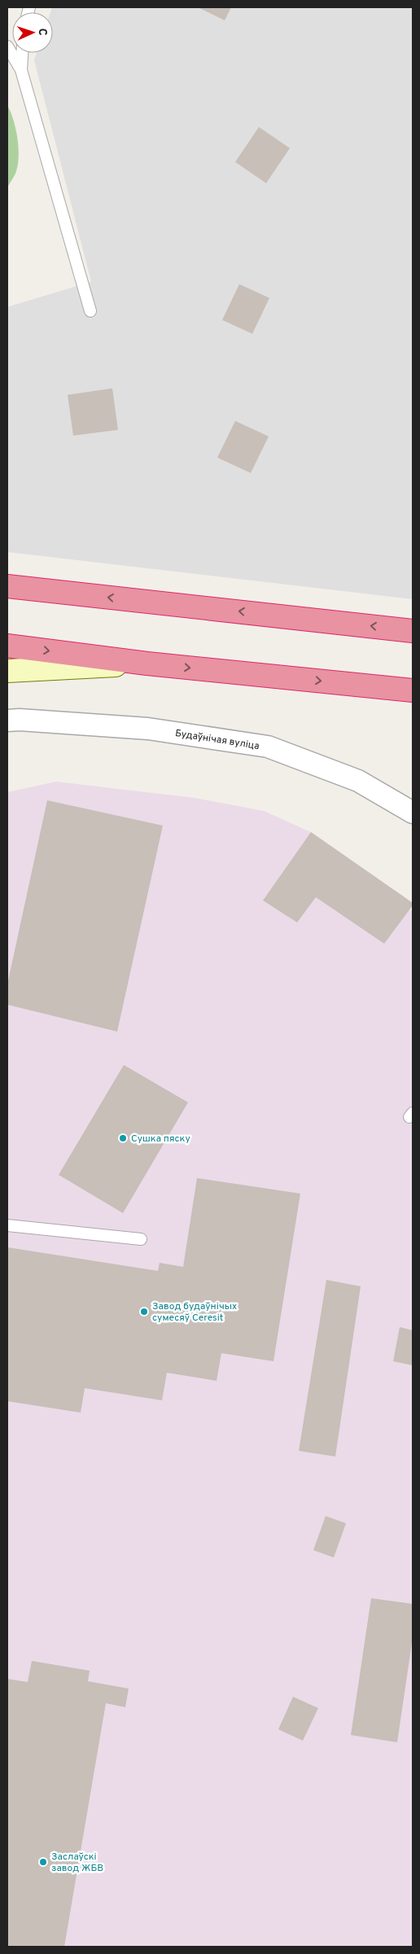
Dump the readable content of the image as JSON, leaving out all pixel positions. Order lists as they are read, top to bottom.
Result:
{
  "streets": {
    "street": ["Будаўнічая вуліца"]
  },
  "places": ["Сушка пяску", "Завод будаўнічых сумесяў Ceresit", "Заслаўскі завод ЖБВ"],
  "north": "right"
}
